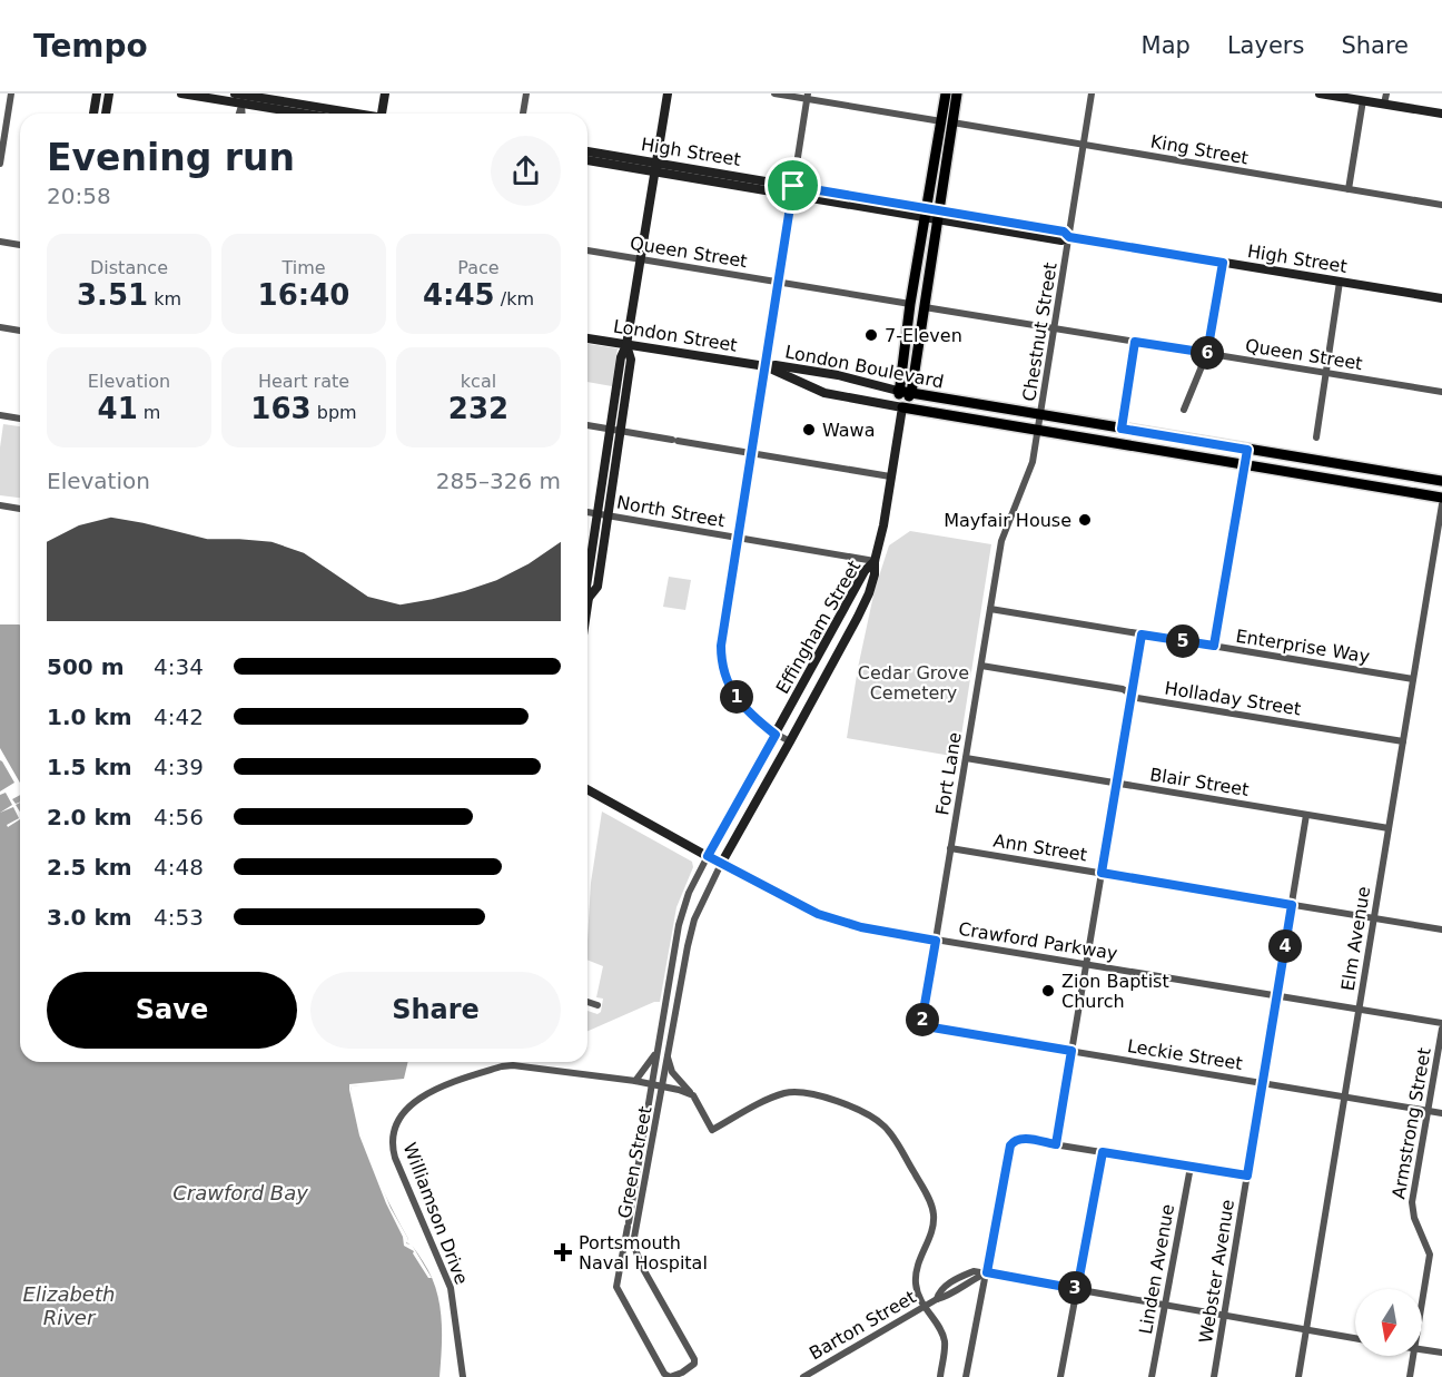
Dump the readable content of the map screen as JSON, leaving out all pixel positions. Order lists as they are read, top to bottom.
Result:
{
  "streets": {
    "main road": [
      "High Street",
      "London Street",
      "London Boulevard",
      "Effingham Street",
      "Crawford Parkway"
    ],
    "street": [
      "King Street",
      "Queen Street",
      "Chestnut Street",
      "North Street",
      "Enterprise Way",
      "Holladay Street",
      "Fort Lane",
      "Blair Street",
      "Ann Street",
      "Elm Avenue",
      "Leckie Street",
      "Armstrong Street",
      "Green Street",
      "Williamson Drive",
      "Linden Avenue",
      "Webster Avenue",
      "Barton Street"
    ]
  },
  "crossings": [
    ["King Street", "Chestnut Street"],
    ["King Street", "Effingham Street"],
    ["High Street", "Chestnut Street"],
    ["High Street", "Effingham Street"],
    ["Queen Street", "Chestnut Street"],
    ["Queen Street", "Effingham Street"],
    ["Chestnut Street", "London Boulevard"],
    ["Chestnut Street", "Fort Lane"],
    ["London Street", "London Boulevard"],
    ["London Boulevard", "Effingham Street"],
    ["London Boulevard", "Fort Lane"],
    ["North Street", "Effingham Street"],
    ["Effingham Street", "Crawford Parkway"],
    ["Effingham Street", "Green Street"],
    ["Enterprise Way", "Fort Lane"],
    ["Enterprise Way", "Elm Avenue"],
    ["Holladay Street", "Fort Lane"],
    ["Holladay Street", "Elm Avenue"],
    ["Fort Lane", "Blair Street"],
    ["Fort Lane", "Ann Street"],
    ["Fort Lane", "Crawford Parkway"],
    ["Fort Lane", "Leckie Street"],
    ["Blair Street", "Elm Avenue"],
    ["Blair Street", "Webster Avenue"],
    ["Ann Street", "Elm Avenue"],
    ["Ann Street", "Webster Avenue"],
    ["Elm Avenue", "Crawford Parkway"],
    ["Elm Avenue", "Leckie Street"],
    ["Crawford Parkway", "Webster Avenue"],
    ["Leckie Street", "Armstrong Street"],
    ["Leckie Street", "Webster Avenue"],
    ["Green Street", "Williamson Drive"]
  ],
  "water": ["Crawford Bay", "Elizabeth River"],
  "parks": ["Cedar Grove Cemetery"],
  "places": {
    "other": [
      "7-Eleven",
      "Wawa",
      "Mayfair House",
      "Zion Baptist Church"
    ],
    "health": ["Portsmouth Naval Hospital"]
  },
  "north": "bottom",
  "page": {
    "header": "Tempo",
    "nav": ["Map", "Layers", "Share"],
    "heading": ["Evening run", "20:58"],
    "stats": [
      ["Distance", "3.51 km"],
      ["Time", "16:40"],
      ["Pace", "4:45 /km"],
      ["Elevation", "41 m"],
      ["Heart rate", "163 bpm"],
      ["kcal", "232"]
    ],
    "pins": [
      "6",
      "5",
      "1",
      "4",
      "2",
      "3"
    ],
    "chart": ["Elevation", "285–326 m"],
    "list": [
      {
        "name": "500 m",
        "note": "4:34"
      },
      {
        "name": "1.0 km",
        "note": "4:42"
      },
      {
        "name": "1.5 km",
        "note": "4:39"
      },
      {
        "name": "2.0 km",
        "note": "4:56"
      },
      {
        "name": "2.5 km",
        "note": "4:48"
      },
      {
        "name": "3.0 km",
        "note": "4:53"
      }
    ],
    "buttons": ["Save", "Share"]
  }
}
